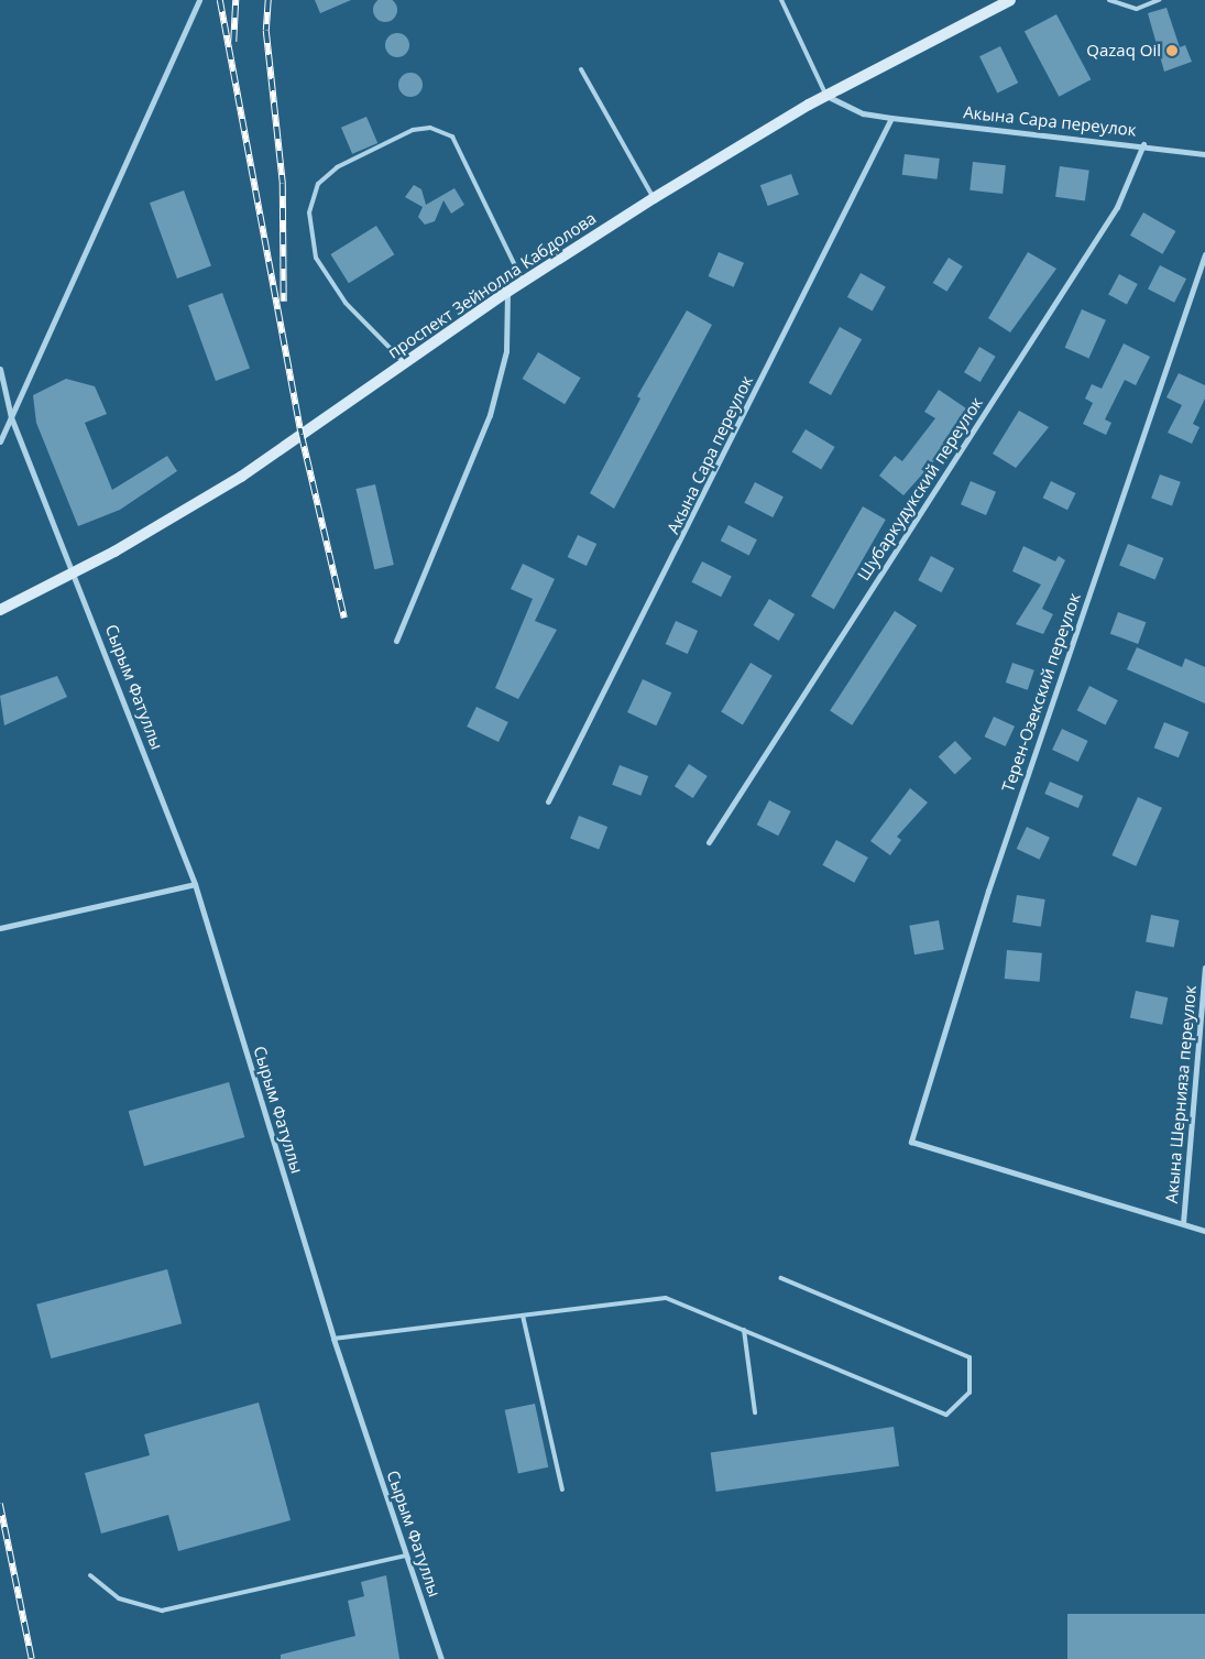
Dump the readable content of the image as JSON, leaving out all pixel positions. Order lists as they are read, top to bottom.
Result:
{
  "streets": {
    "main road": ["проспект Зейнолла Кабдолова"],
    "street": [
      "Акына Сара переулок",
      "Шубаркудукский переулок",
      "Сырым Фатуллы",
      "Терен-Озекский переулок",
      "Акына Шернияза переулок"
    ]
  },
  "crossings": [
    ["Акына Сара переулок", "проспект Зейнолла Кабдолова"],
    ["Акына Сара переулок", "Шубаркудукский переулок"],
    ["проспект Зейнолла Кабдолова", "Сырым Фатуллы"],
    ["Терен-Озекский переулок", "Акына Шернияза переулок"]
  ],
  "places": ["Qazaq Oil"]
}
